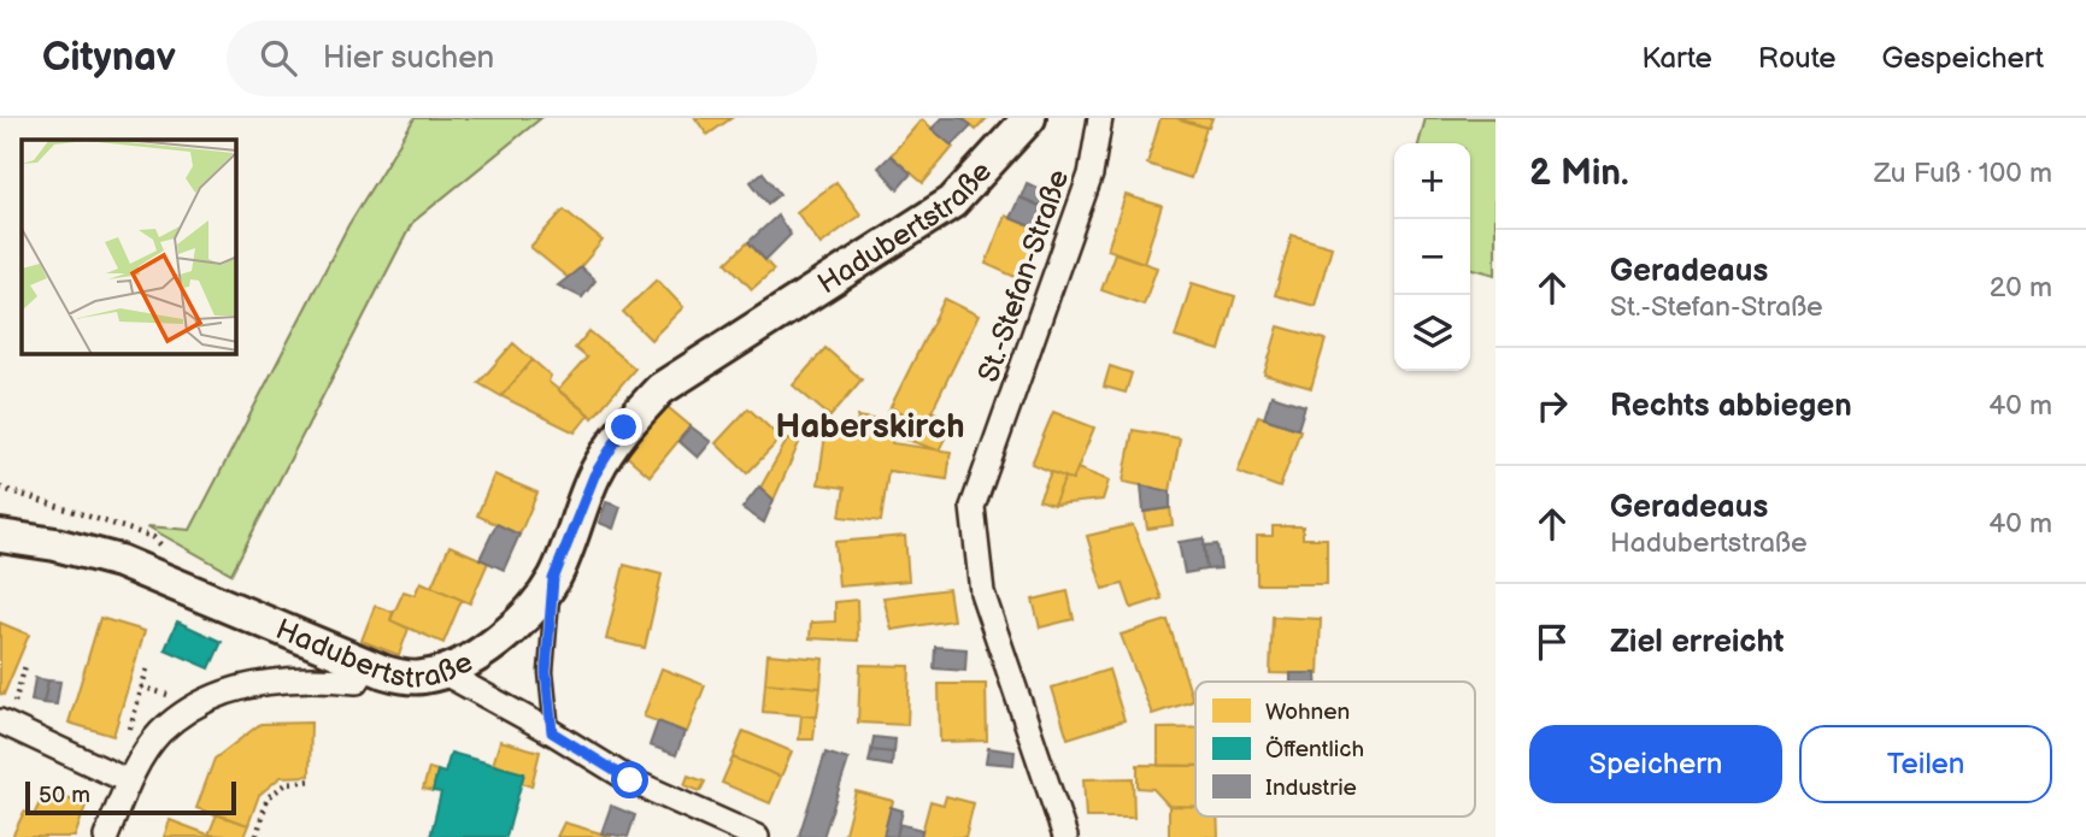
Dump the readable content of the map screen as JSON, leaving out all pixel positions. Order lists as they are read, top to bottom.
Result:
{
  "streets": {
    "street": ["Hadubertstraße", "St.-Stefan-Straße"]
  },
  "districts": ["Haberskirch"],
  "legend": ["Wohnen", "Öffentlich", "Industrie"],
  "scale_bar": "50 m",
  "page": {
    "header": "Citynav",
    "search": "Hier suchen",
    "nav": ["Karte", "Route", "Gespeichert"],
    "heading": ["2 Min.", "Zu Fuß · 100 m"],
    "map_buttons": ["+", "−"],
    "list": [
      ["Geradeaus", "St.-Stefan-Straße", "20 m"],
      ["Rechts abbiegen", "40 m"],
      ["Geradeaus", "Hadubertstraße", "40 m"],
      "Ziel erreicht"
    ],
    "buttons": ["Speichern", "Teilen"],
    "scale": "50 m"
  }
}
